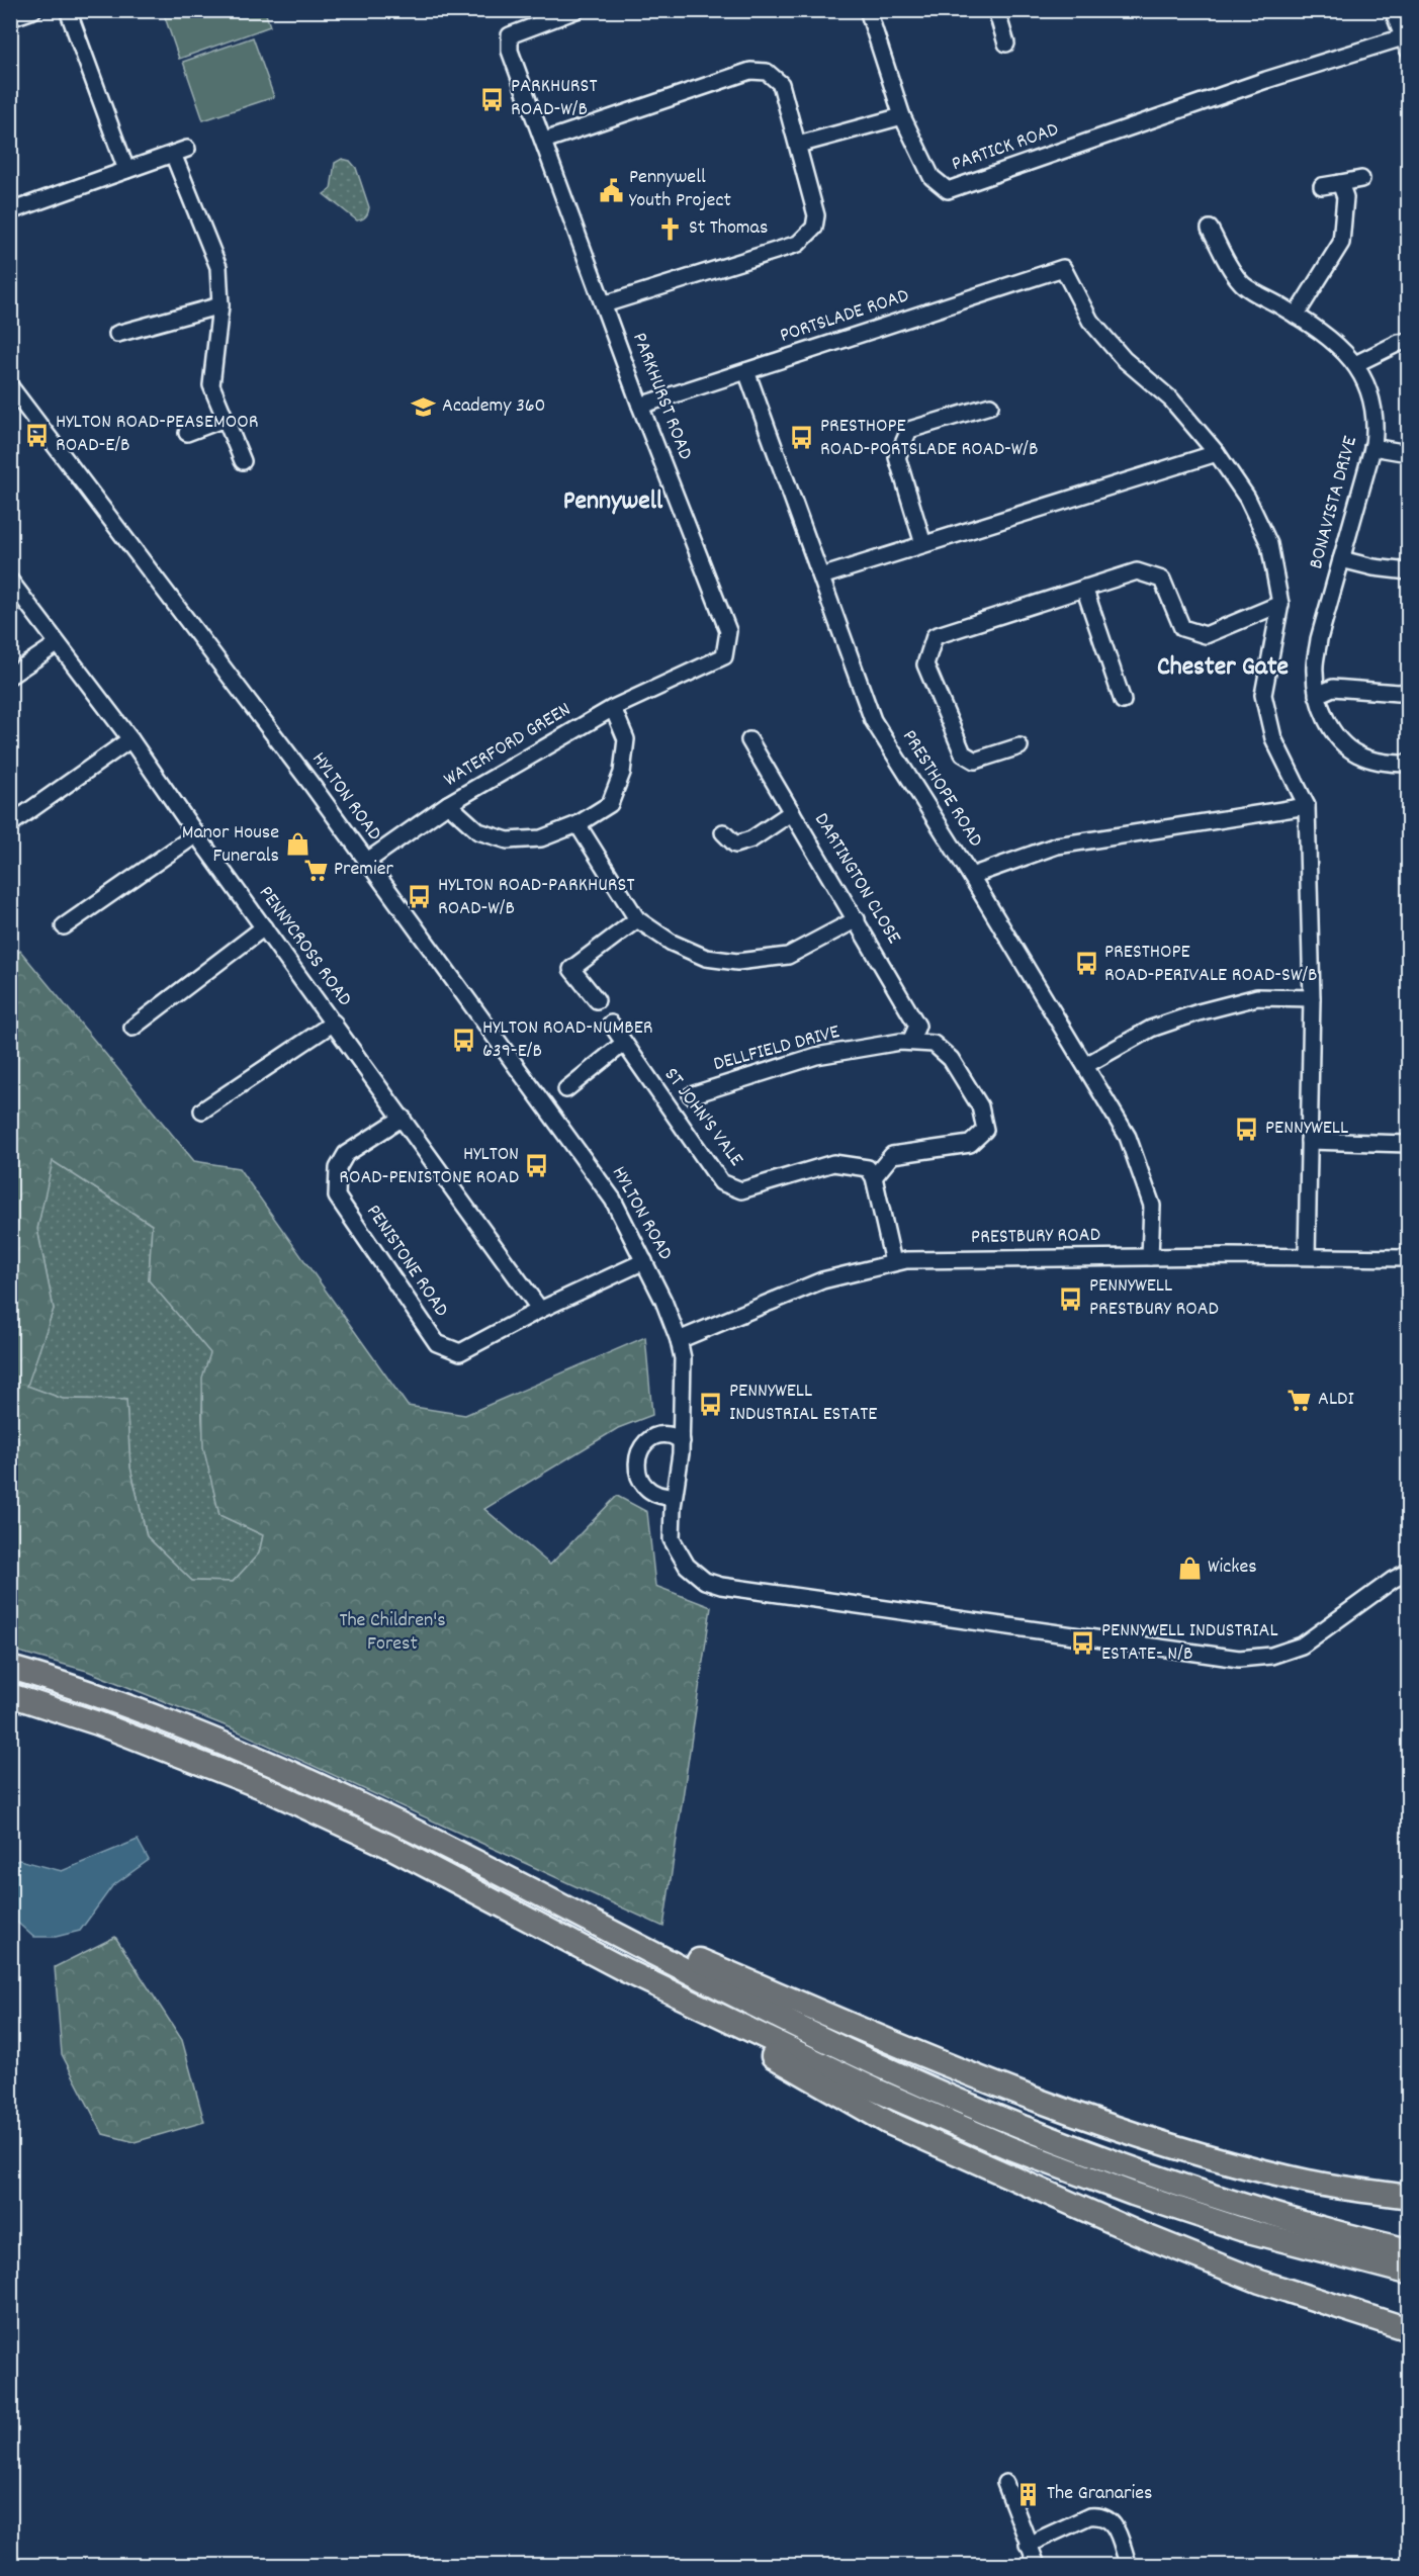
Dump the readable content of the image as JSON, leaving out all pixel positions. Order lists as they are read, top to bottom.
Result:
{
  "streets": {
    "street": [
      "PARTICK ROAD",
      "PORTSLADE ROAD",
      "PARKHURST ROAD",
      "BONAVISTA DRIVE",
      "WATERFORD GREEN",
      "PRESTHOPE ROAD",
      "HYLTON ROAD",
      "DARTINGTON CLOSE",
      "PENNYCROSS ROAD",
      "DELLFIELD DRIVE",
      "ST JOHN'S VALE",
      "PRESTBURY ROAD",
      "PENISTONE ROAD"
    ]
  },
  "crossings": [
    ["PORTSLADE ROAD", "PARKHURST ROAD"],
    ["PORTSLADE ROAD", "PRESTHOPE ROAD"],
    ["PARKHURST ROAD", "WATERFORD GREEN"],
    ["PRESTHOPE ROAD", "PRESTBURY ROAD"],
    ["HYLTON ROAD", "PRESTBURY ROAD"],
    ["HYLTON ROAD", "PENISTONE ROAD"],
    ["DARTINGTON CLOSE", "DELLFIELD DRIVE"],
    ["PENNYCROSS ROAD", "PENISTONE ROAD"],
    ["DELLFIELD DRIVE", "ST JOHN'S VALE"]
  ],
  "districts": ["Pennywell", "Chester Gate"],
  "parks": ["The Children's Forest"],
  "places": {
    "bus stop": [
      "PARKHURST ROAD-W/B",
      "HYLTON ROAD-PEASEMOOR ROAD-E/B",
      "PRESTHOPE ROAD-PORTSLADE ROAD-W/B",
      "HYLTON ROAD-PARKHURST ROAD-W/B",
      "PRESTHOPE ROAD-PERIVALE ROAD-SW/B",
      "HYLTON ROAD-NUMBER 639-E/B",
      "PENNYWELL",
      "HYLTON ROAD-PENISTONE ROAD",
      "PENNYWELL PRESTBURY ROAD",
      "PENNYWELL INDUSTRIAL ESTATE",
      "PENNYWELL INDUSTRIAL ESTATE- N/B"
    ],
    "public building": ["Pennywell Youth Project"],
    "church": ["St Thomas"],
    "school or university": ["Academy 360"],
    "shop": ["Manor House Funerals", "Wickes"],
    "supermarket": ["Premier", "ALDI"],
    "building": ["The Granaries"]
  }
}
